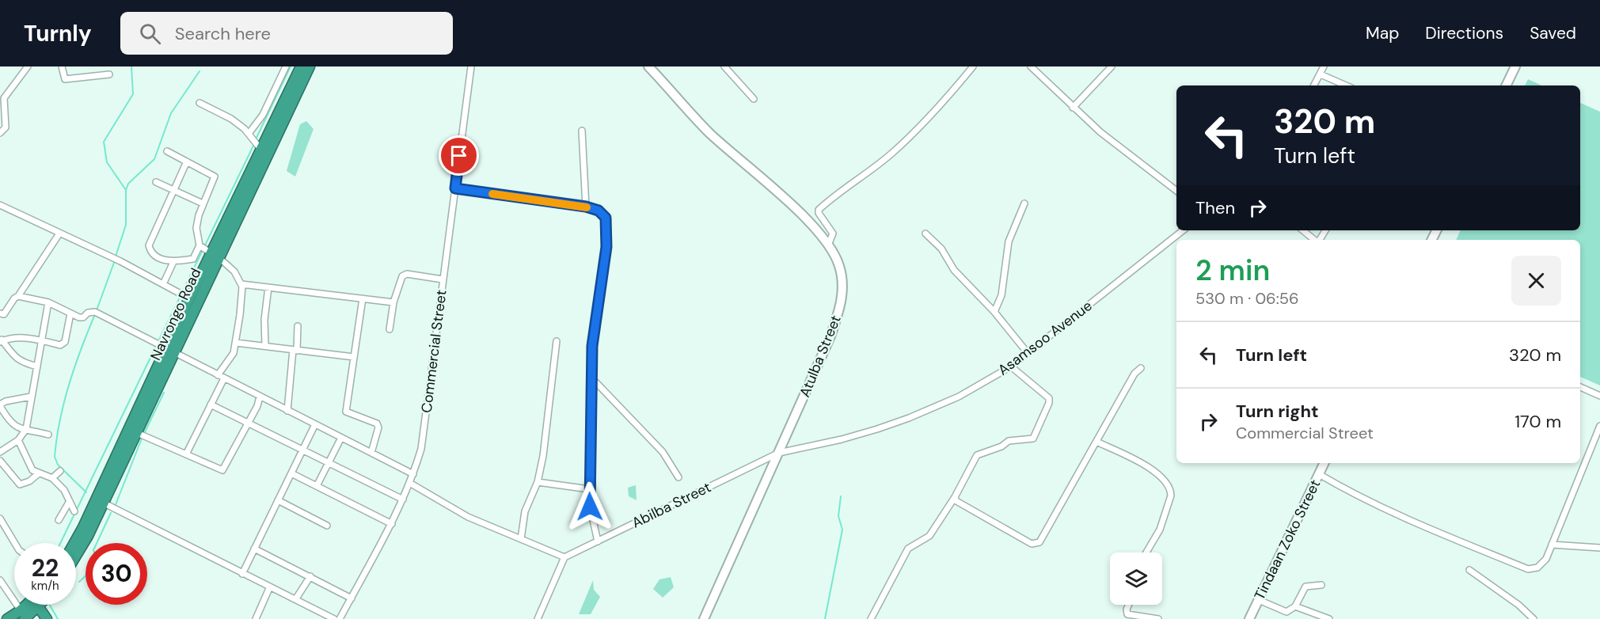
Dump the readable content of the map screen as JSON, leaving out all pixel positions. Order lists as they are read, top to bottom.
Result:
{
  "streets": {
    "highway": ["Navrongo Road"],
    "street": [
      "Asamsoo Avenue",
      "Commercial Street",
      "Atulba Street",
      "Abilba Street",
      "Tindaan Zoko Street"
    ]
  },
  "crossings": [
    ["Asamsoo Avenue", "Atulba Street"],
    ["Asamsoo Avenue", "Abilba Street"],
    ["Atulba Street", "Abilba Street"]
  ],
  "page": {
    "header": "Turnly",
    "search": "Search here",
    "nav": ["Map", "Directions", "Saved"],
    "turn": ["320 m", "Turn left"],
    "then": "Then",
    "heading": ["2 min", "530 m · 06:56"],
    "list": [
      {
        "name": "Turn left",
        "value": "320 m"
      },
      {
        "name": "Turn right",
        "note": "Commercial Street",
        "value": "170 m"
      }
    ],
    "speed": "22 km/h",
    "limit": "30"
  }
}
